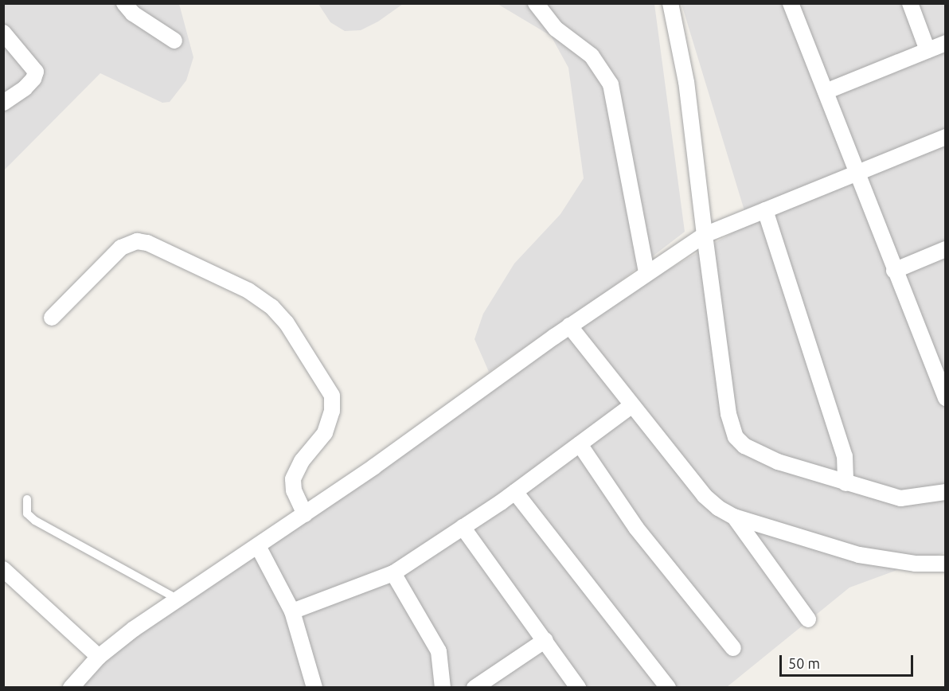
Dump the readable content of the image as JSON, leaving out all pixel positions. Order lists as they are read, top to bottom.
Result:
{
  "scale_bar": "50 m"
}
